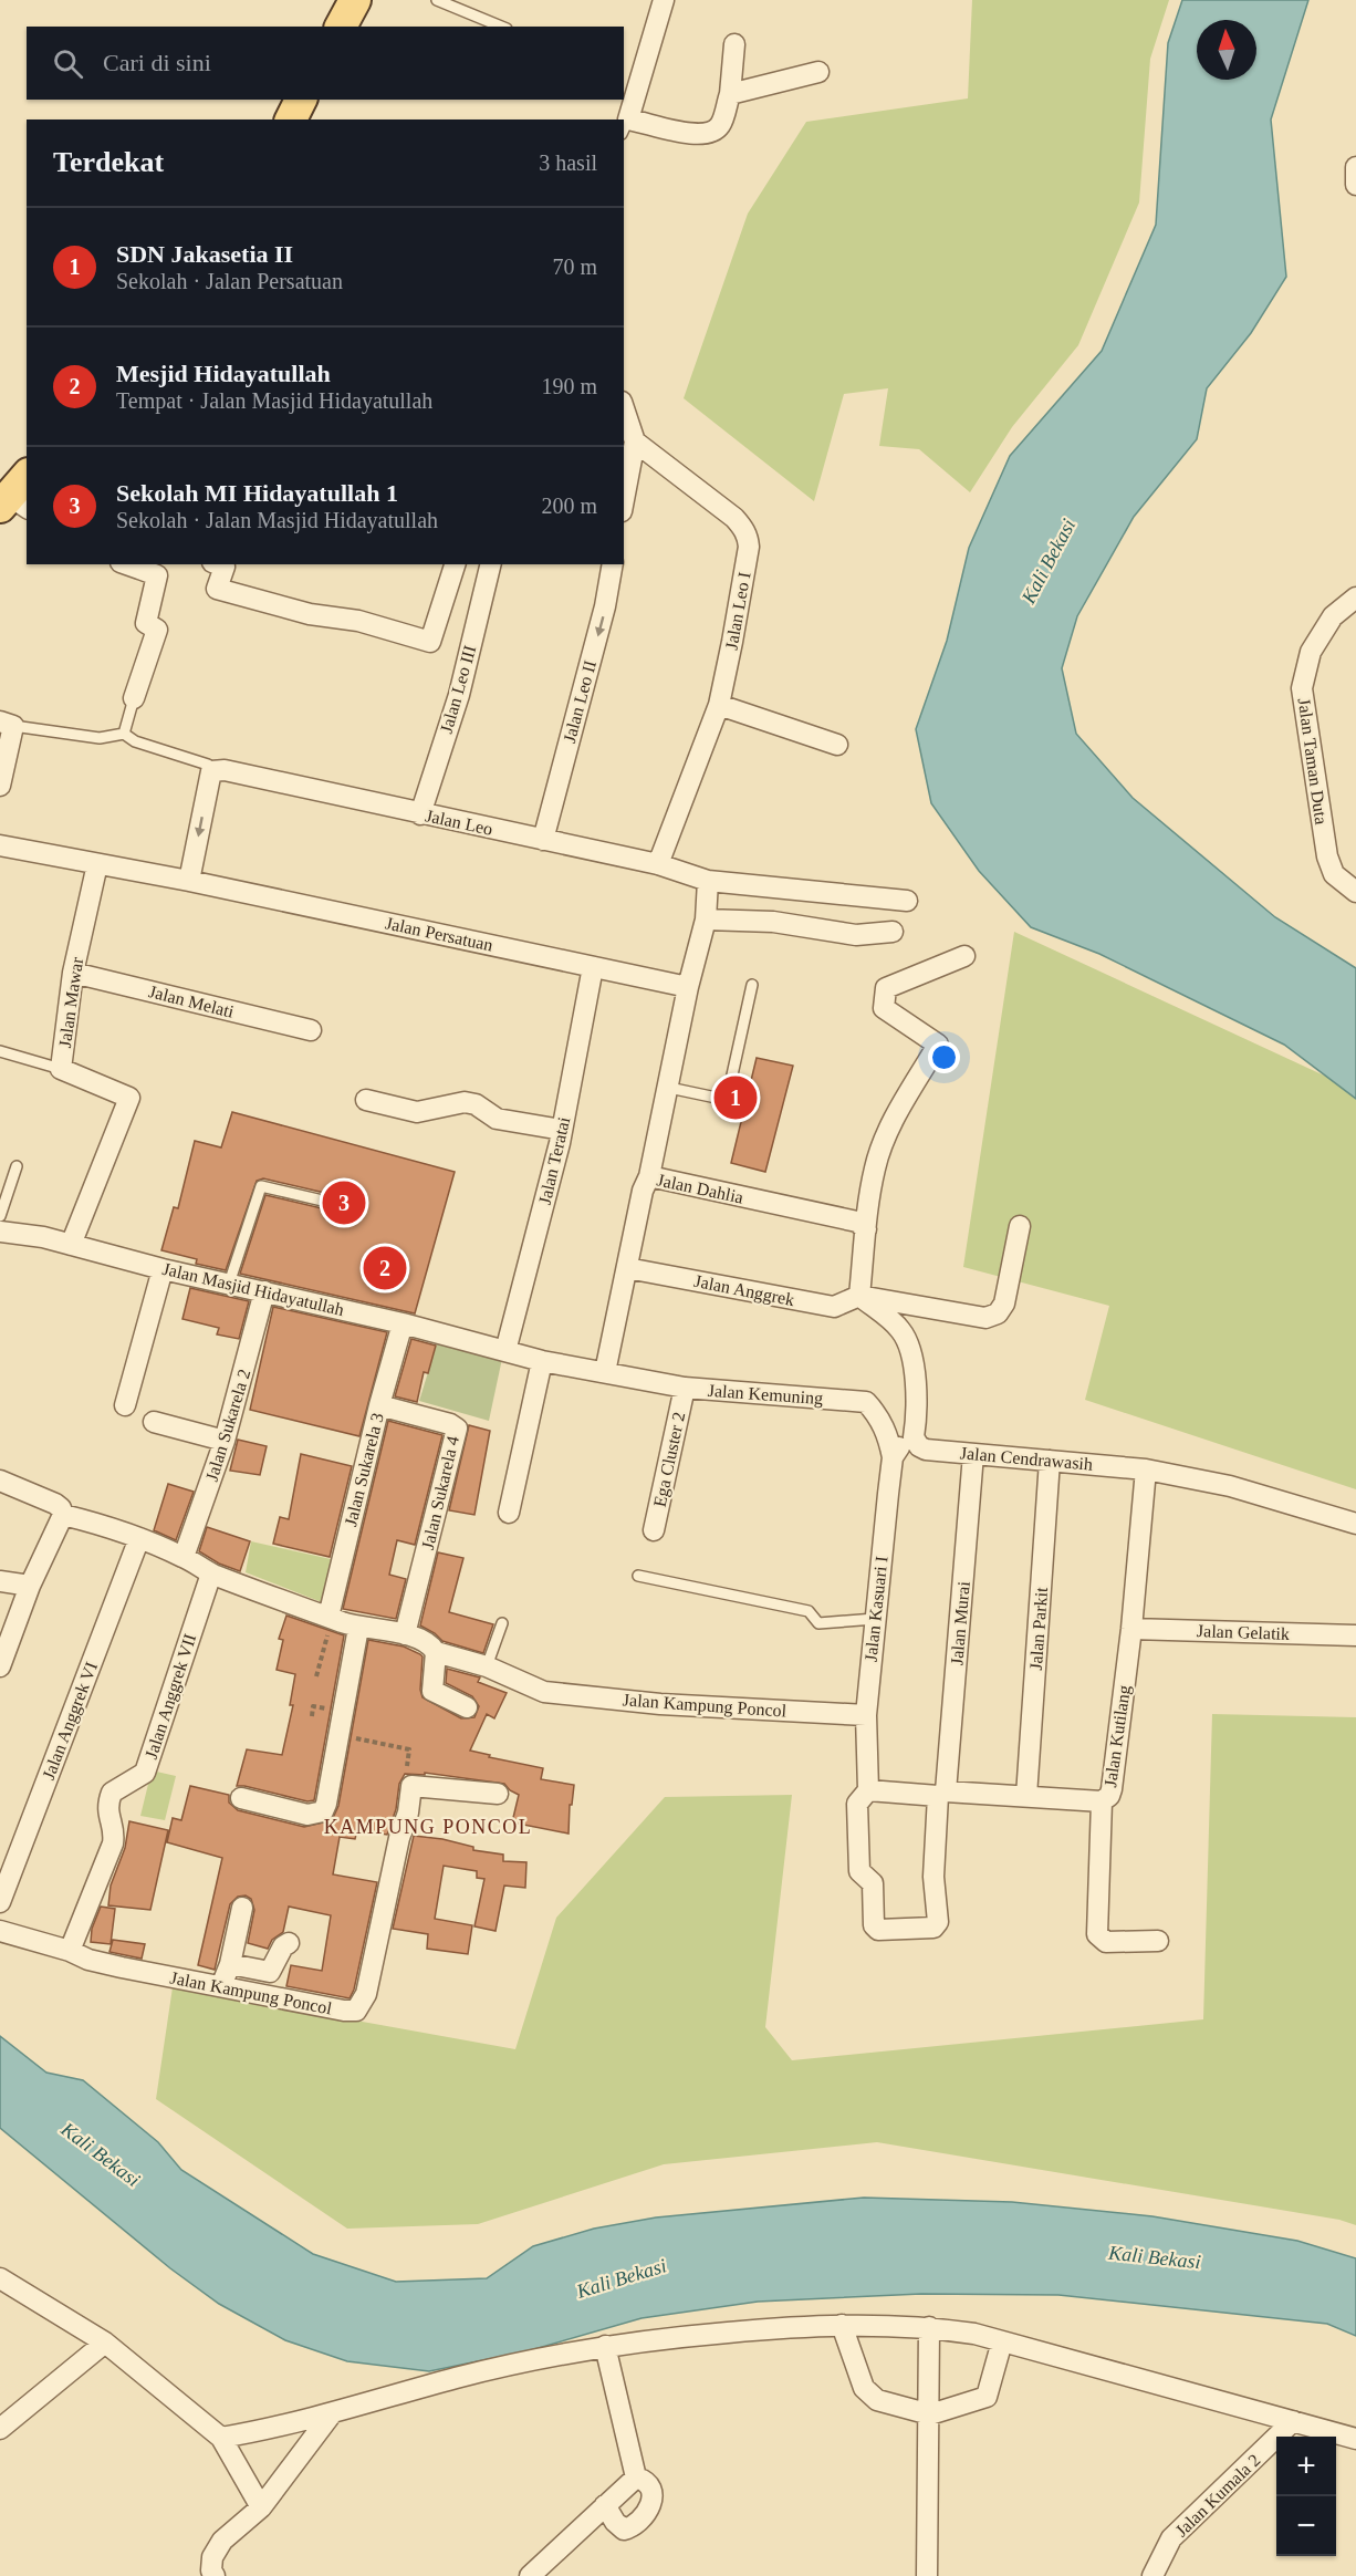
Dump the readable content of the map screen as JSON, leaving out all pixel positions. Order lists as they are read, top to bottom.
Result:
{
  "streets": {
    "street": [
      "Jalan Leo I",
      "Jalan Leo III",
      "Jalan Leo II",
      "Jalan Taman Duta",
      "Jalan Leo",
      "Jalan Persatuan",
      "Jalan Melati",
      "Jalan Mawar",
      "Jalan Teratai",
      "Jalan Dahlia",
      "Jalan Masjid Hidayatullah",
      "Jalan Anggrek",
      "Jalan Kemuning",
      "Jalan Sukarela 2",
      "Jalan Cendrawasih",
      "Ega Cluster 2",
      "Jalan Sukarela 3",
      "Jalan Sukarela 4",
      "Jalan Kasuari I",
      "Jalan Murai",
      "Jalan Parkit",
      "Jalan Gelatik",
      "Jalan Anggrek VII",
      "Jalan Kampung Poncol",
      "Jalan Anggrek VI",
      "Jalan Kutilang",
      "Jalan Kumala 2"
    ]
  },
  "crossings": [
    ["Jalan Leo I", "Jalan Leo"],
    ["Jalan Leo III", "Jalan Leo"],
    ["Jalan Leo II", "Jalan Leo"],
    ["Jalan Persatuan", "Jalan Mawar"],
    ["Jalan Persatuan", "Jalan Teratai"],
    ["Jalan Melati", "Jalan Mawar"],
    ["Jalan Mawar", "Jalan Masjid Hidayatullah"],
    ["Jalan Teratai", "Jalan Masjid Hidayatullah"],
    ["Jalan Dahlia", "Jalan Anggrek"],
    ["Jalan Dahlia", "Jalan Kemuning"],
    ["Jalan Masjid Hidayatullah", "Jalan Kemuning"],
    ["Jalan Masjid Hidayatullah", "Jalan Sukarela 2"],
    ["Jalan Masjid Hidayatullah", "Jalan Sukarela 3"],
    ["Jalan Kemuning", "Ega Cluster 2"],
    ["Jalan Kemuning", "Jalan Kasuari I"],
    ["Jalan Sukarela 2", "Jalan Kampung Poncol"],
    ["Jalan Cendrawasih", "Jalan Murai"],
    ["Jalan Cendrawasih", "Jalan Parkit"],
    ["Jalan Cendrawasih", "Jalan Kutilang"],
    ["Jalan Sukarela 3", "Jalan Sukarela 4"],
    ["Jalan Sukarela 3", "Jalan Kampung Poncol"],
    ["Jalan Sukarela 4", "Jalan Kampung Poncol"],
    ["Jalan Kasuari I", "Jalan Murai"],
    ["Jalan Kasuari I", "Jalan Kampung Poncol"],
    ["Jalan Gelatik", "Jalan Kutilang"],
    ["Jalan Anggrek VII", "Jalan Kampung Poncol"],
    ["Jalan Kampung Poncol", "Jalan Anggrek VI"]
  ],
  "one_way": ["Jalan Leo II"],
  "districts": ["KAMPUNG PONCOL"],
  "water": ["Kali Bekasi"],
  "north": "top",
  "page": {
    "search": "Cari di sini",
    "heading": ["Terdekat", "3 hasil"],
    "list": [
      {
        "mark": "1",
        "name": "SDN Jakasetia II",
        "note": "Sekolah · Jalan Persatuan",
        "value": "70 m"
      },
      {
        "mark": "2",
        "name": "Mesjid Hidayatullah",
        "note": "Tempat · Jalan Masjid Hidayatullah",
        "value": "190 m"
      },
      {
        "mark": "3",
        "name": "Sekolah MI Hidayatullah 1",
        "note": "Sekolah · Jalan Masjid Hidayatullah",
        "value": "200 m"
      }
    ],
    "pins": ["1", "3", "2"],
    "map_buttons": ["+", "−"]
  }
}
